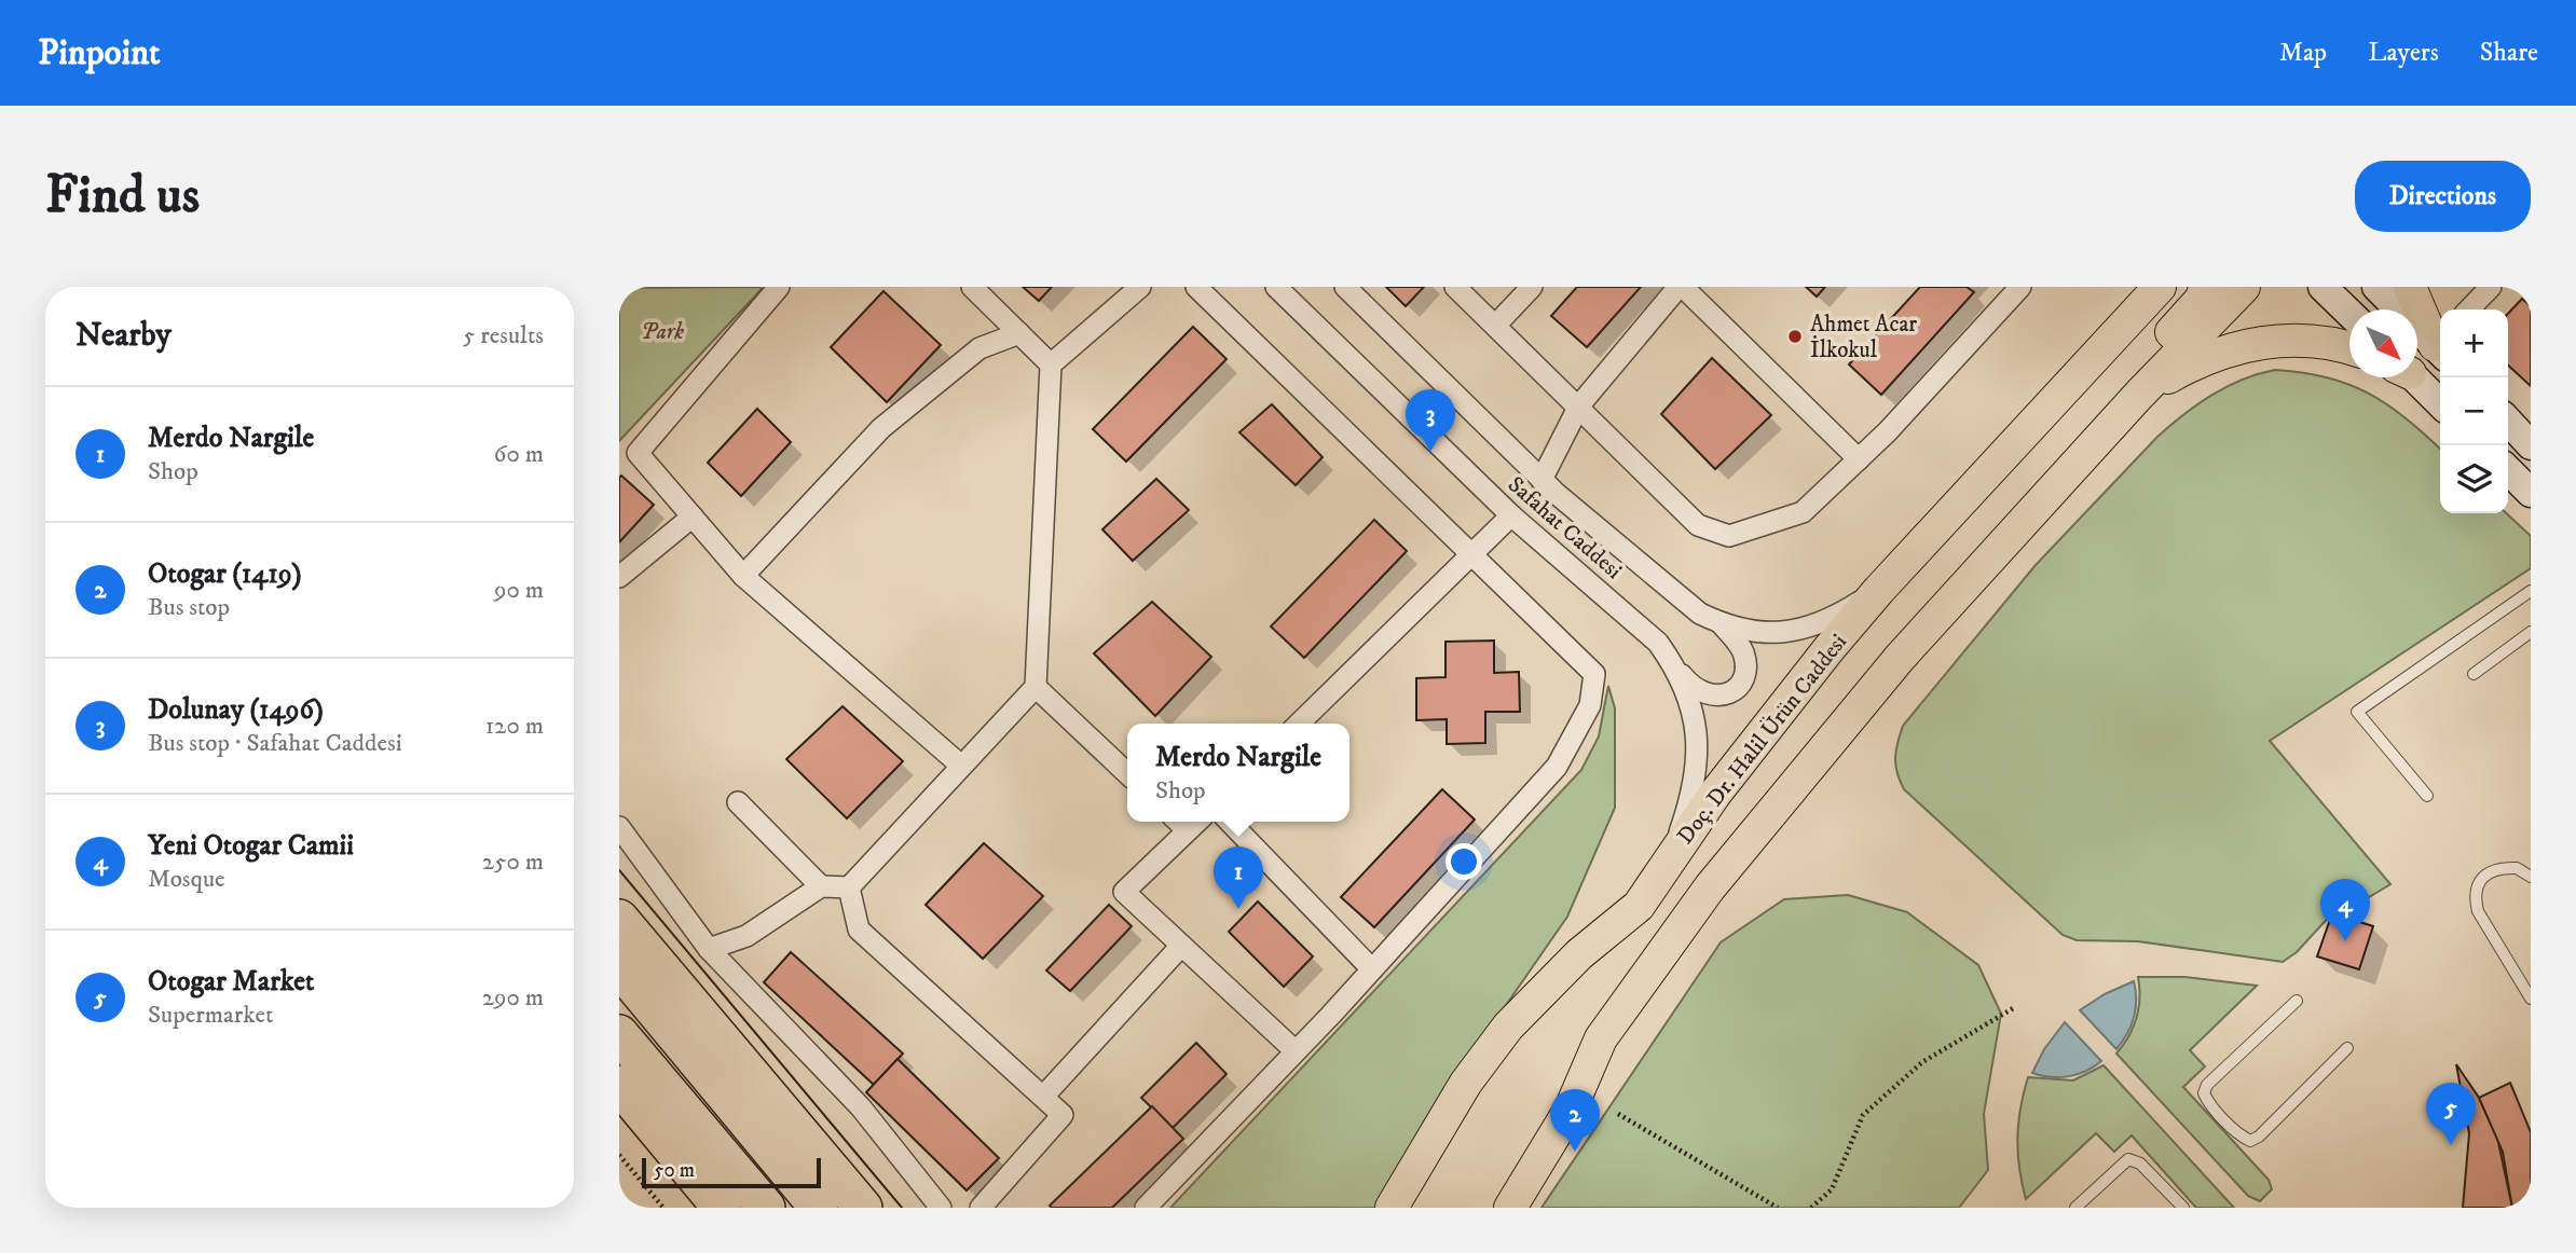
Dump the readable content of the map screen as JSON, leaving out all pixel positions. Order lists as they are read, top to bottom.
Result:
{
  "streets": {
    "main road": ["Doç. Dr. Halil Ürün Caddesi"],
    "street": ["Safahat Caddesi"]
  },
  "crossings": [
    ["Safahat Caddesi", "Doç. Dr. Halil Ürün Caddesi"]
  ],
  "parks": ["Park"],
  "places": ["Ahmet Acar İlkokul"],
  "scale_bar": "50 m",
  "north": "bottom right",
  "page": {
    "header": "Pinpoint",
    "nav": ["Map", "Layers", "Share"],
    "buttons": "Directions",
    "title": "Find us",
    "heading": ["Nearby", "5 results"],
    "map_buttons": ["+", "−"],
    "list": [
      {
        "mark": "1",
        "name": "Merdo Nargile",
        "note": "Shop",
        "value": "60 m"
      },
      {
        "mark": "2",
        "name": "Otogar (1419)",
        "note": "Bus stop",
        "value": "90 m"
      },
      {
        "mark": "3",
        "name": "Dolunay (1496)",
        "note": "Bus stop · Safahat Caddesi",
        "value": "120 m"
      },
      {
        "mark": "4",
        "name": "Yeni Otogar Camii",
        "note": "Mosque",
        "value": "250 m"
      },
      {
        "mark": "5",
        "name": "Otogar Market",
        "note": "Supermarket",
        "value": "290 m"
      }
    ],
    "pins": [
      "3",
      "1",
      "4",
      "5",
      "2"
    ],
    "popup": ["Merdo Nargile", "Shop"],
    "scale": "50 m"
  }
}
